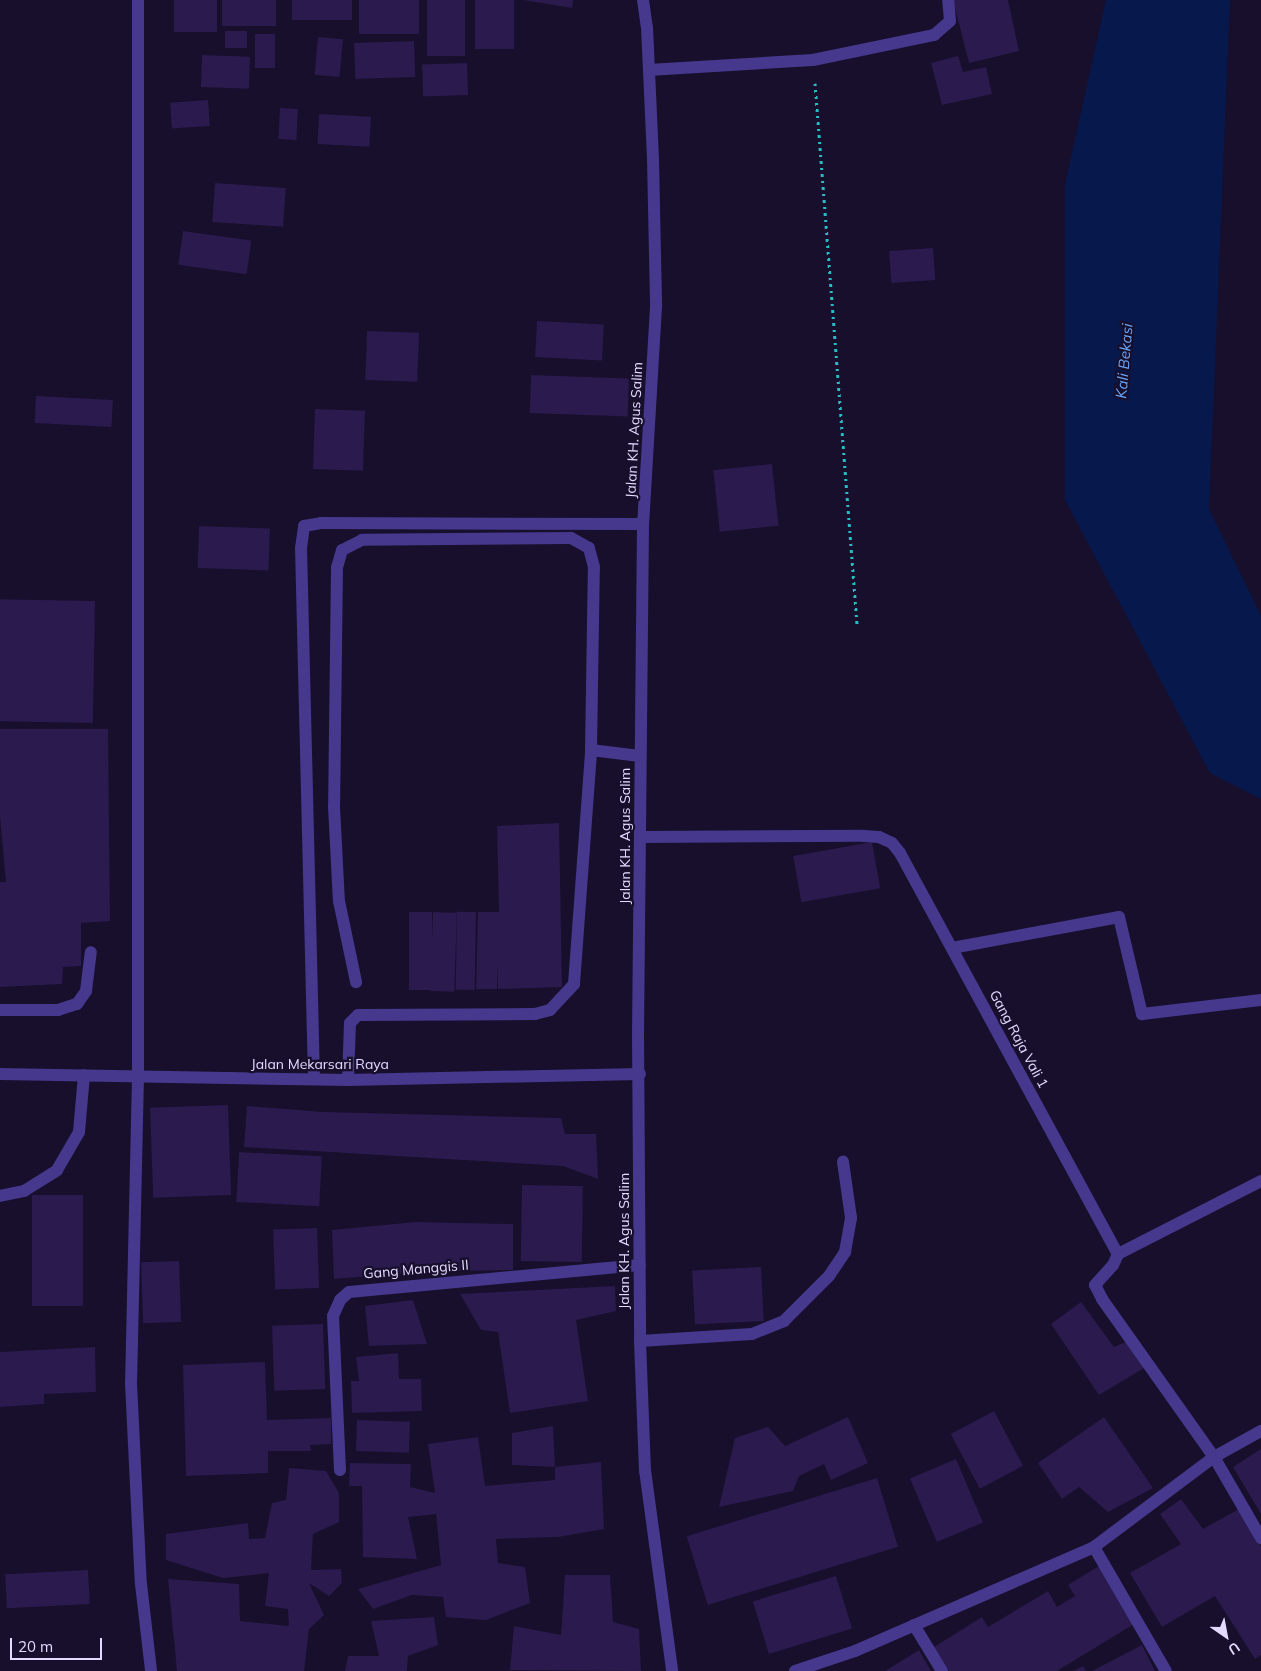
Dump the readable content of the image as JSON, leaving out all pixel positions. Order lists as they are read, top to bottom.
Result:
{
  "streets": {
    "street": [
      "Jalan KH. Agus Salim",
      "Gang Raja Vali 1",
      "Jalan Mekarsari Raya",
      "Gang Manggis II"
    ]
  },
  "crossings": [
    ["Jalan KH. Agus Salim", "Gang Raja Vali 1"],
    ["Jalan KH. Agus Salim", "Jalan Mekarsari Raya"],
    ["Jalan KH. Agus Salim", "Gang Manggis II"]
  ],
  "water": ["Kali Bekasi"],
  "scale_bar": "20 m",
  "north": "bottom right"
}
